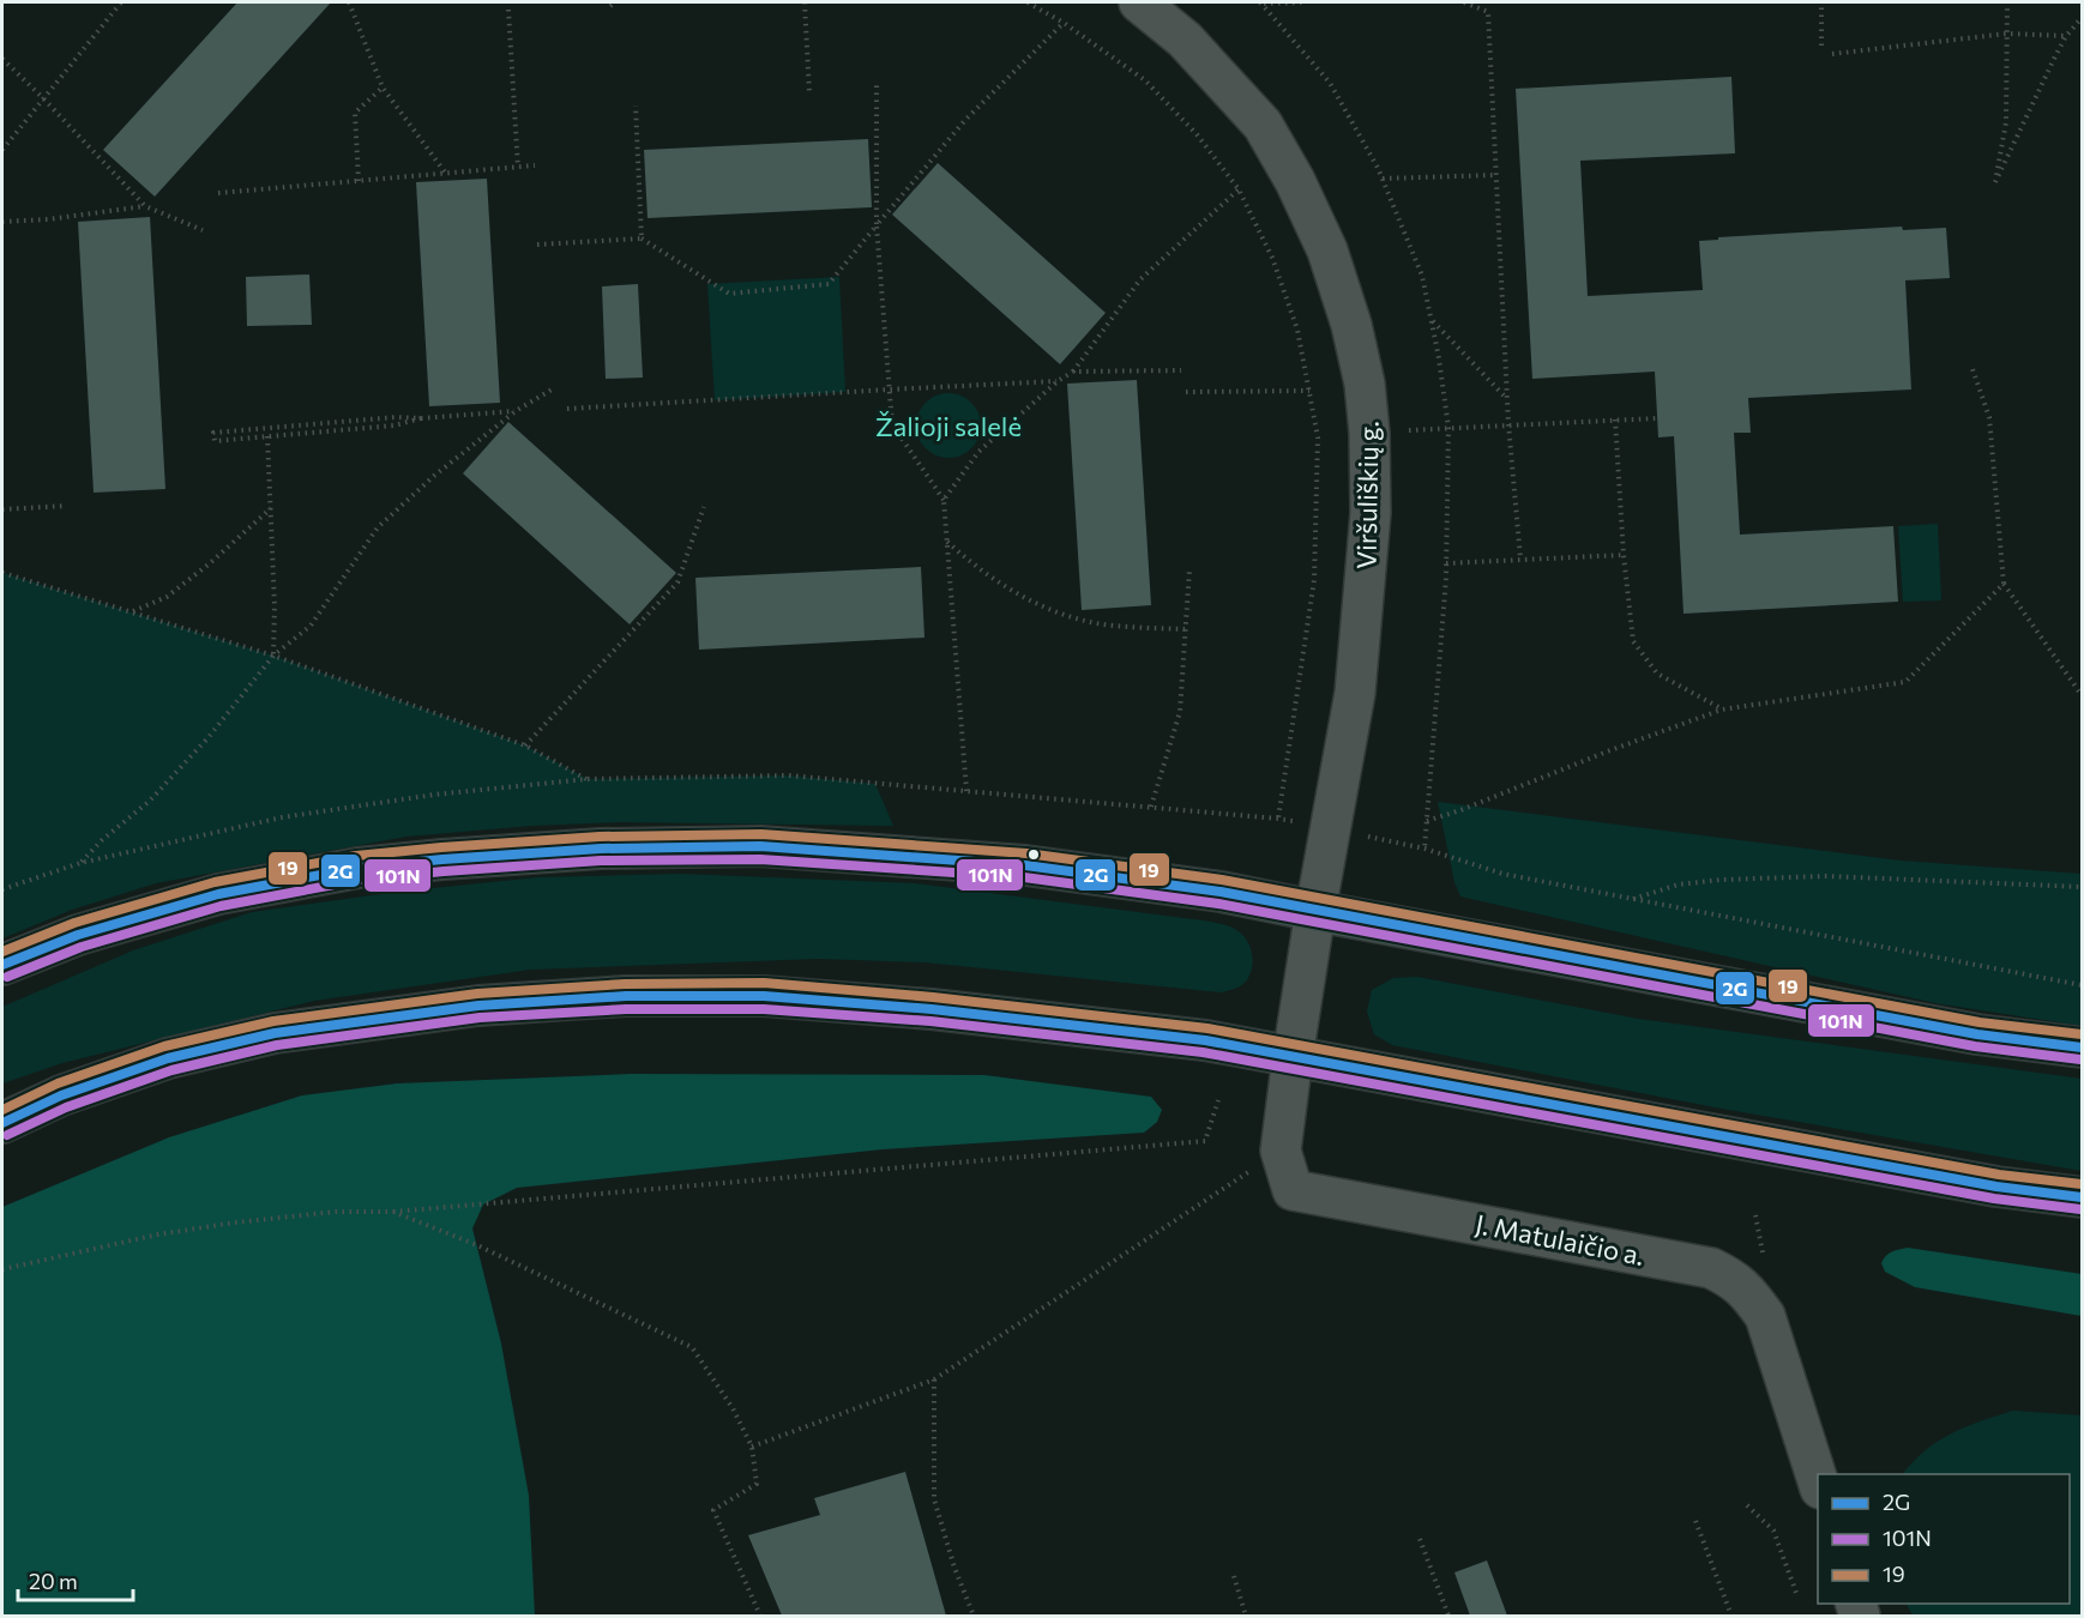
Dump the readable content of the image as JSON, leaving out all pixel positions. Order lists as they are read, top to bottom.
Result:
{
  "streets": {
    "main road": ["Viršuliškių g.", "J. Matulaičio a."]
  },
  "crossings": [
    ["Viršuliškių g.", "J. Matulaičio a."]
  ],
  "parks": ["Žalioji salelė"],
  "lines": ["transit line 19", "transit line 2G", "transit line 101N"],
  "legend": ["2G", "101N", "19"],
  "scale_bar": "20 m"
}
